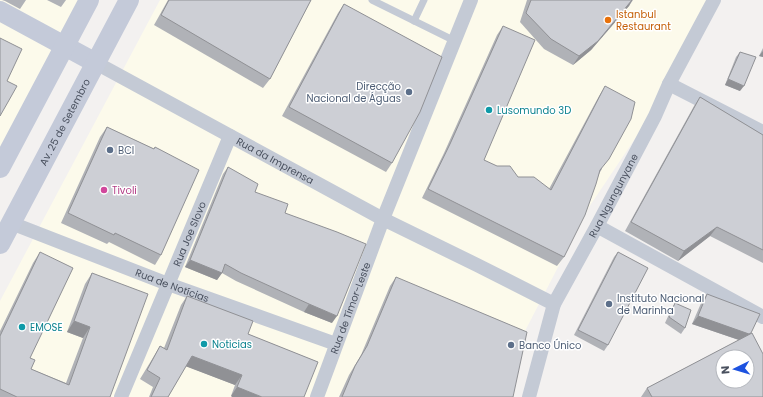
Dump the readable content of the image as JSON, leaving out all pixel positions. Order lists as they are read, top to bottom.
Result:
{
  "streets": {
    "main road": ["Av. 25 de Setembro", "Rua da Imprensa"],
    "street": [
      "Rua Ngungunyane",
      "Rua Joe Slovo",
      "Rua de Notícias",
      "Rua de Timor-Leste"
    ]
  },
  "crossings": [
    ["Av. 25 de Setembro", "Rua da Imprensa"],
    ["Av. 25 de Setembro", "Rua de Notícias"],
    ["Rua da Imprensa", "Rua Ngungunyane"],
    ["Rua da Imprensa", "Rua Joe Slovo"],
    ["Rua da Imprensa", "Rua de Timor-Leste"],
    ["Rua Joe Slovo", "Rua de Notícias"],
    ["Rua de Notícias", "Rua de Timor-Leste"]
  ],
  "places": [
    "Istanbul Restaurant",
    "Direcção Nacional de Águas",
    "Lusomundo 3D",
    "BCI",
    "Tivoli",
    "Instituto Nacional de Marinha",
    "EMOSE",
    "Noticias",
    "Banco Único"
  ],
  "north": "left"
}
